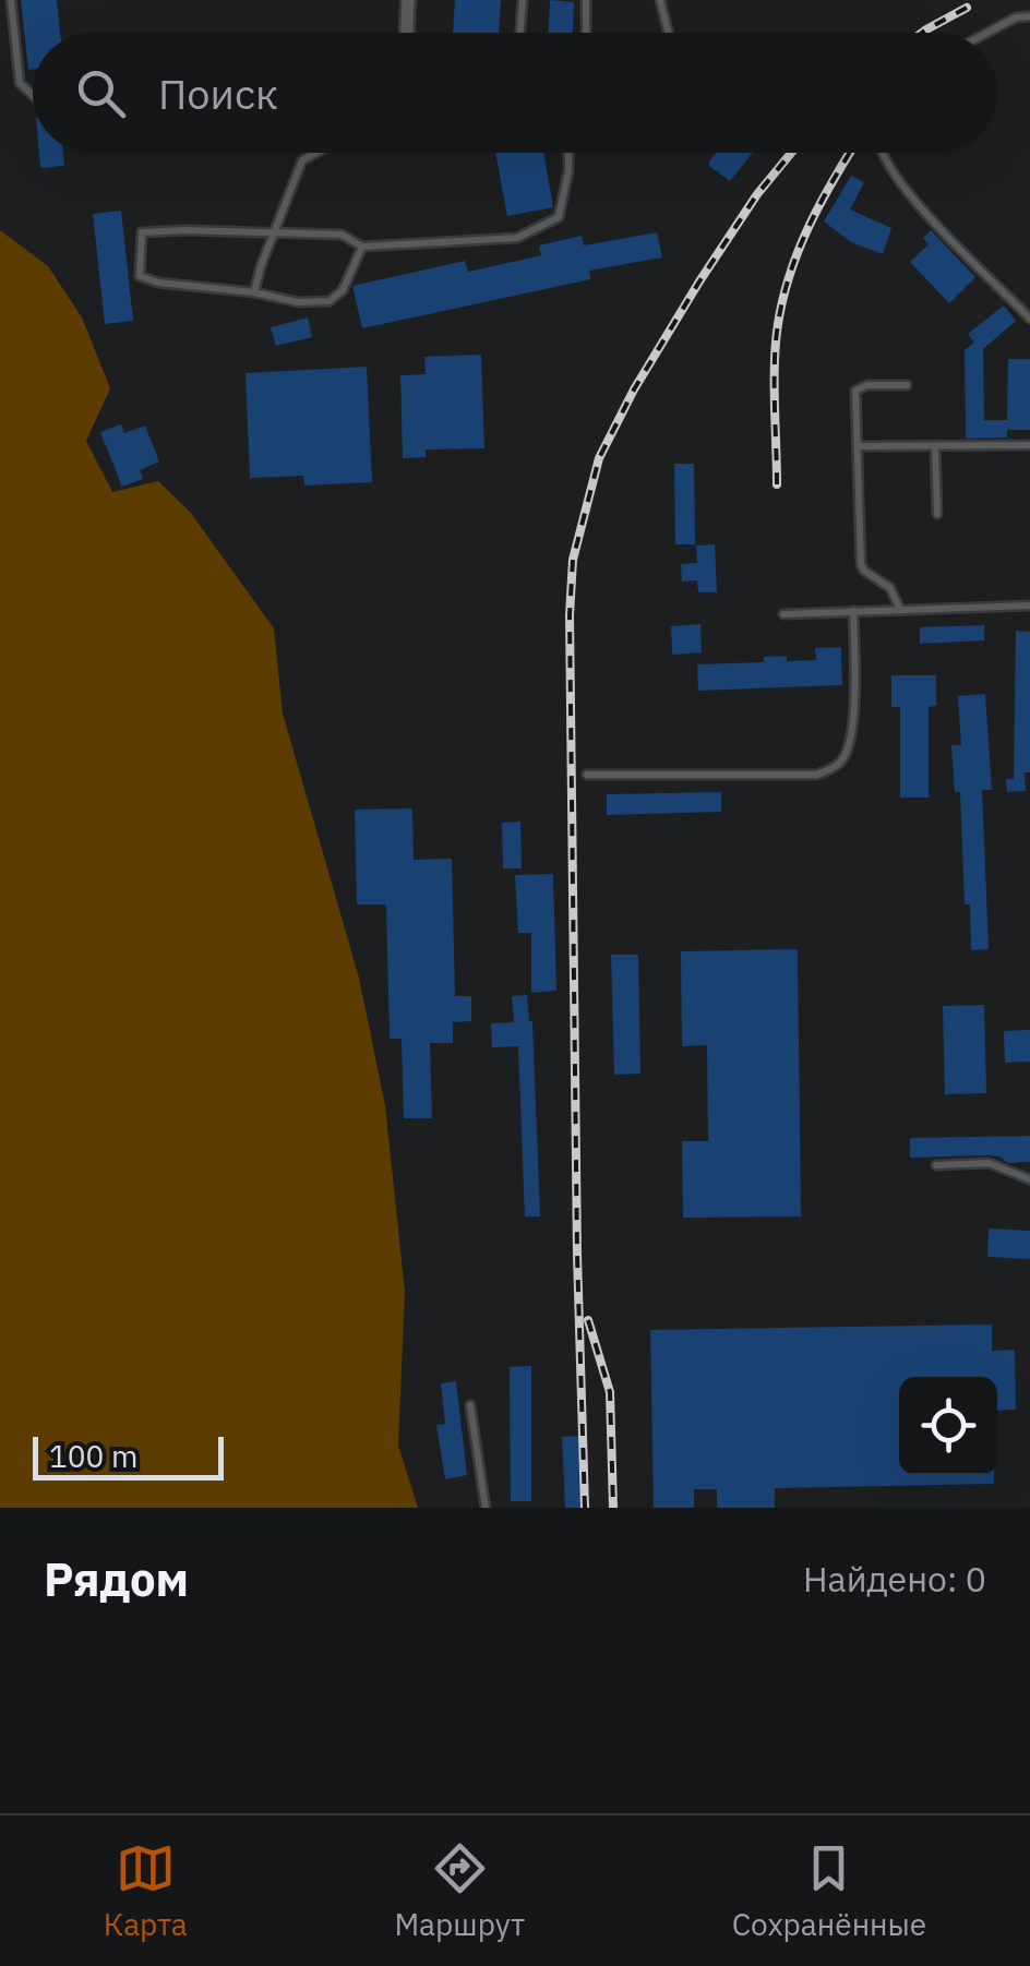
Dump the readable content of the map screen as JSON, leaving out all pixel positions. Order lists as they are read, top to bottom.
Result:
{
  "scale_bar": "100 m",
  "page": {
    "search": "Поиск",
    "scale": "100 m",
    "heading": ["Рядом", "Найдено: 0"],
    "nav": ["Карта", "Маршрут", "Сохранённые"]
  }
}
